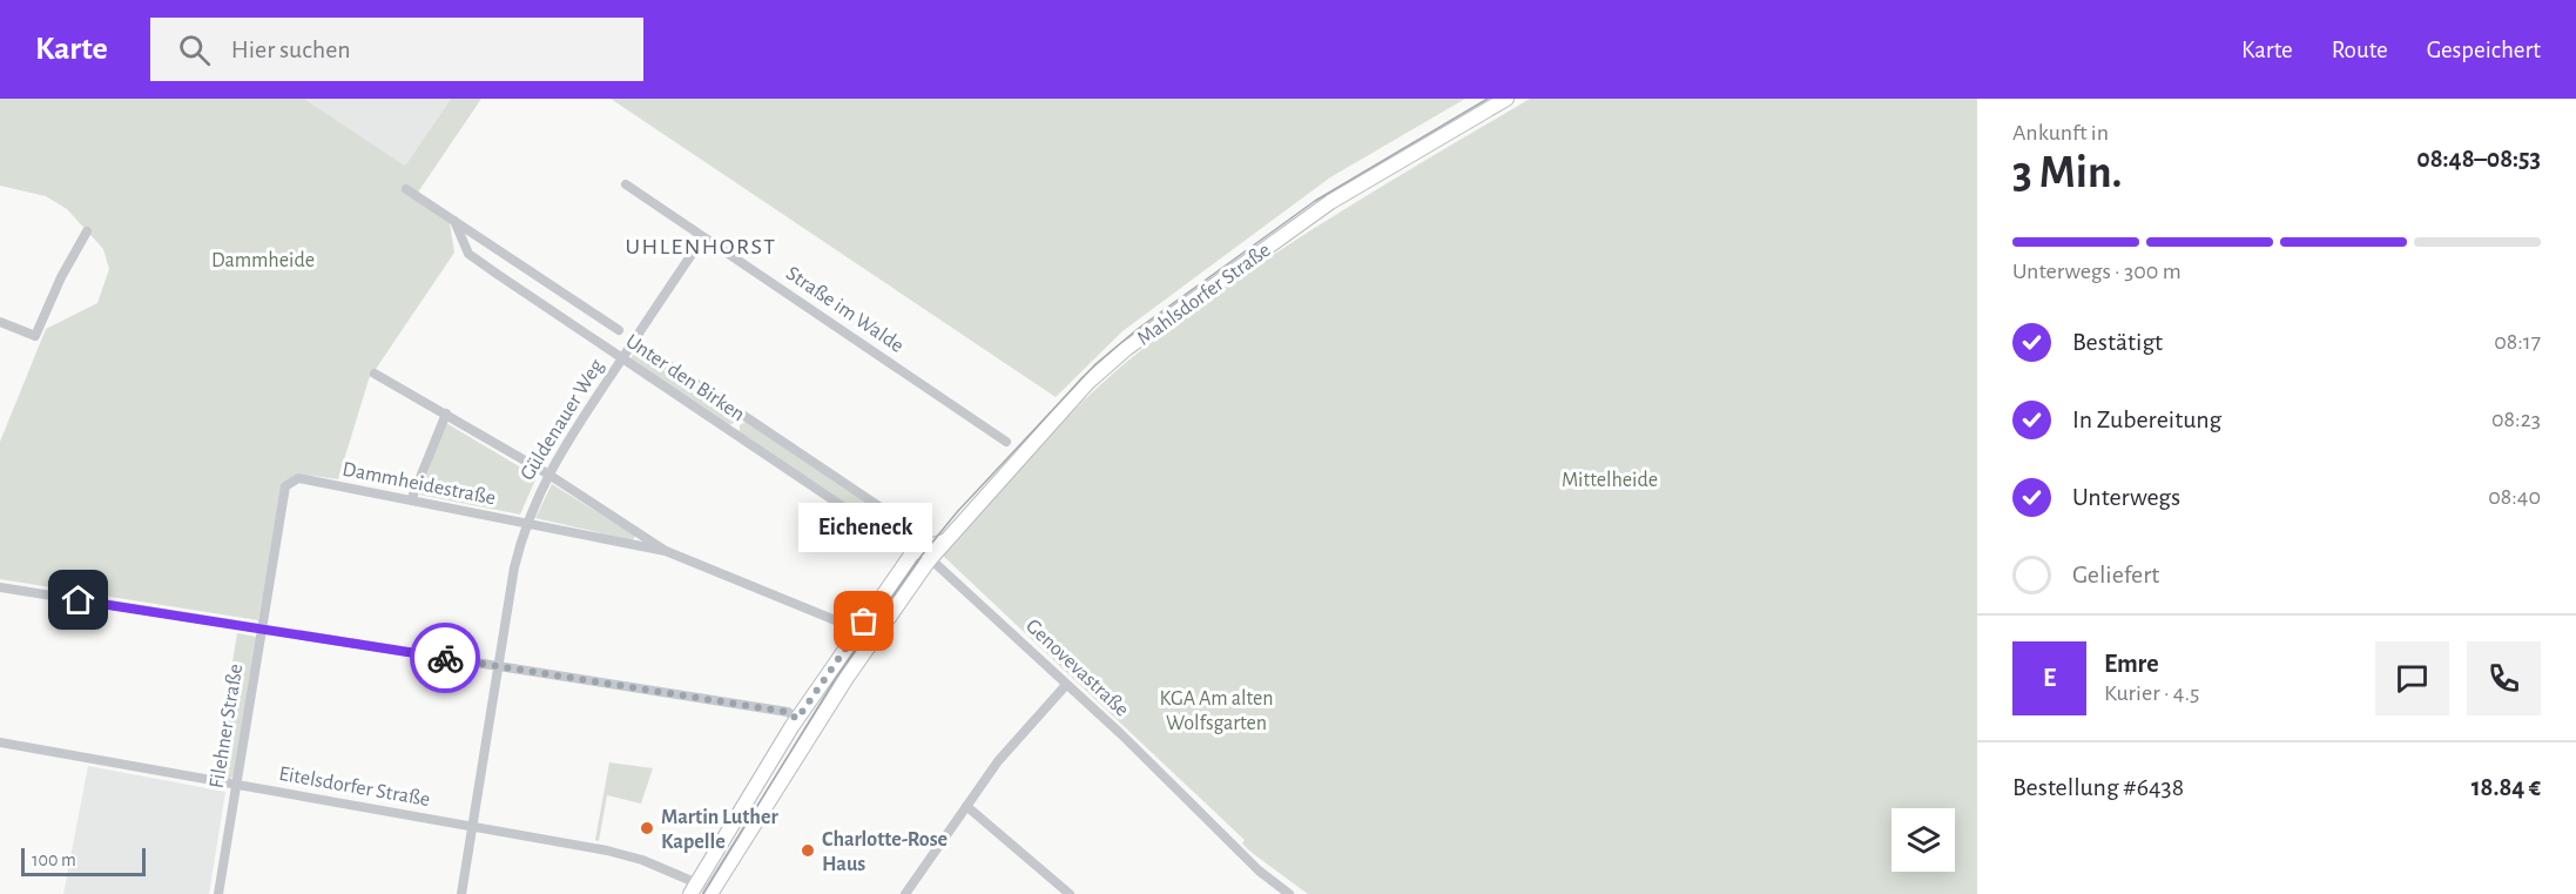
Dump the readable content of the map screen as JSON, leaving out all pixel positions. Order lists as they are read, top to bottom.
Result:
{
  "streets": {
    "main road": ["Mahlsdorfer Straße"],
    "street": [
      "Straße im Walde",
      "Unter den Birken",
      "Güldenauer Weg",
      "Dammheidestraße",
      "Genovevastraße",
      "Filehner Straße",
      "Eitelsdorfer Straße"
    ]
  },
  "crossings": [
    ["Mahlsdorfer Straße", "Unter den Birken"],
    ["Mahlsdorfer Straße", "Genovevastraße"],
    ["Straße im Walde", "Güldenauer Weg"],
    ["Unter den Birken", "Güldenauer Weg"],
    ["Unter den Birken", "Genovevastraße"],
    ["Güldenauer Weg", "Dammheidestraße"],
    ["Güldenauer Weg", "Eitelsdorfer Straße"],
    ["Dammheidestraße", "Filehner Straße"],
    ["Filehner Straße", "Eitelsdorfer Straße"]
  ],
  "districts": ["UHLENHORST"],
  "parks": ["Dammheide", "Mittelheide", "KGA Am alten Wolfsgarten"],
  "places": ["Eicheneck", "Martin Luther Kapelle", "Charlotte-Rose Haus"],
  "scale_bar": "100 m",
  "page": {
    "header": "Karte",
    "search": "Hier suchen",
    "nav": ["Karte", "Route", "Gespeichert"],
    "heading": ["3 Min.", "Ankunft in", "08:48–08:53"],
    "panel": [
      "Emre",
      "Kurier · 4.5",
      "Bestellung #6438",
      "18.84 €"
    ],
    "bar": "Unterwegs · 300 m",
    "list": [
      ["Bestätigt", "08:17"],
      ["In Zubereitung", "08:23"],
      ["Unterwegs", "08:40"],
      "Geliefert"
    ],
    "bubble": "Eicheneck",
    "round": "E",
    "scale": "100 m"
  }
}
